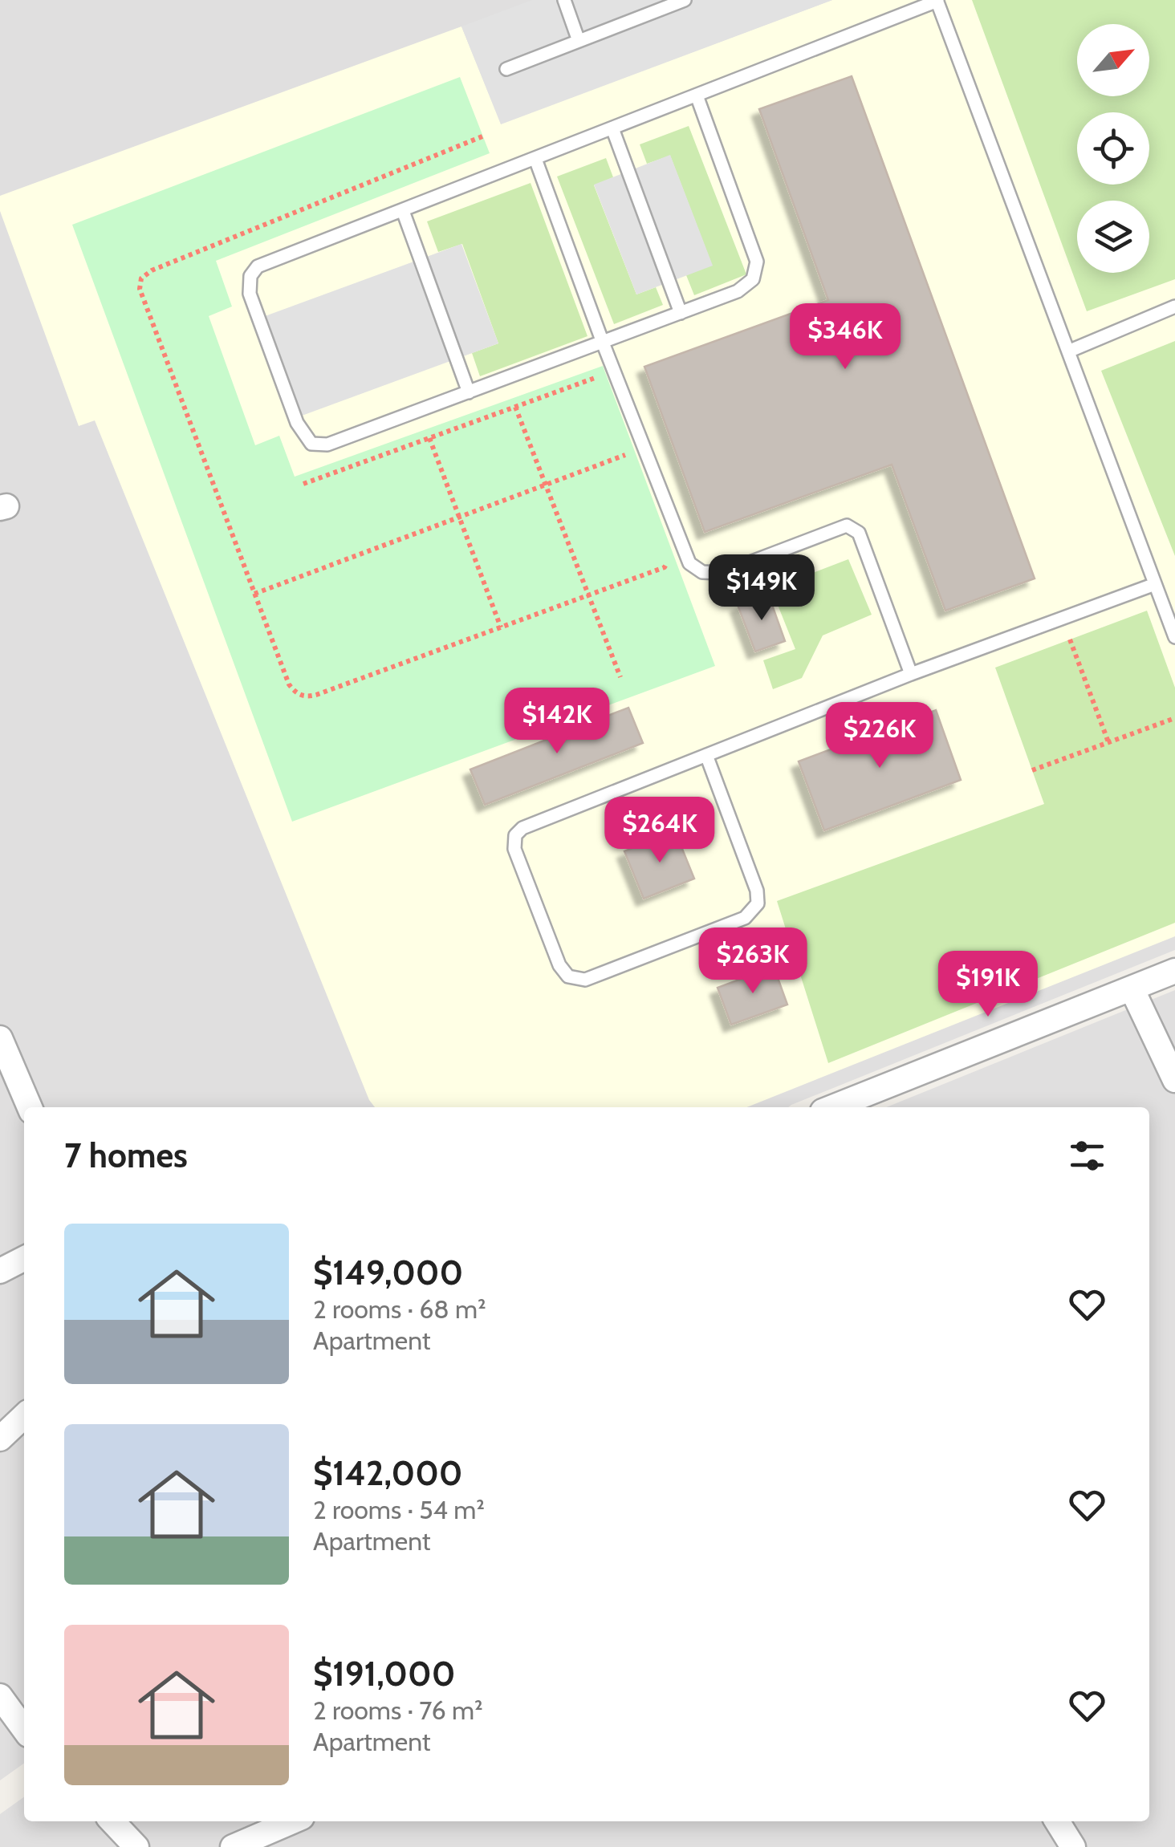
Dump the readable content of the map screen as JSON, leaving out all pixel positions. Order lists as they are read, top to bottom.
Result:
{
  "north": "top right",
  "page": {
    "price": [
      "$346K",
      "$149K",
      "$142K",
      "$226K",
      "$264K",
      "$263K",
      "$191K"
    ],
    "heading": "7 homes",
    "list": [
      {
        "name": "$149,000",
        "note": "2 rooms · 68 m² · Apartment"
      },
      {
        "name": "$142,000",
        "note": "2 rooms · 54 m² · Apartment"
      },
      {
        "name": "$191,000",
        "note": "2 rooms · 76 m² · Apartment"
      }
    ]
  }
}
